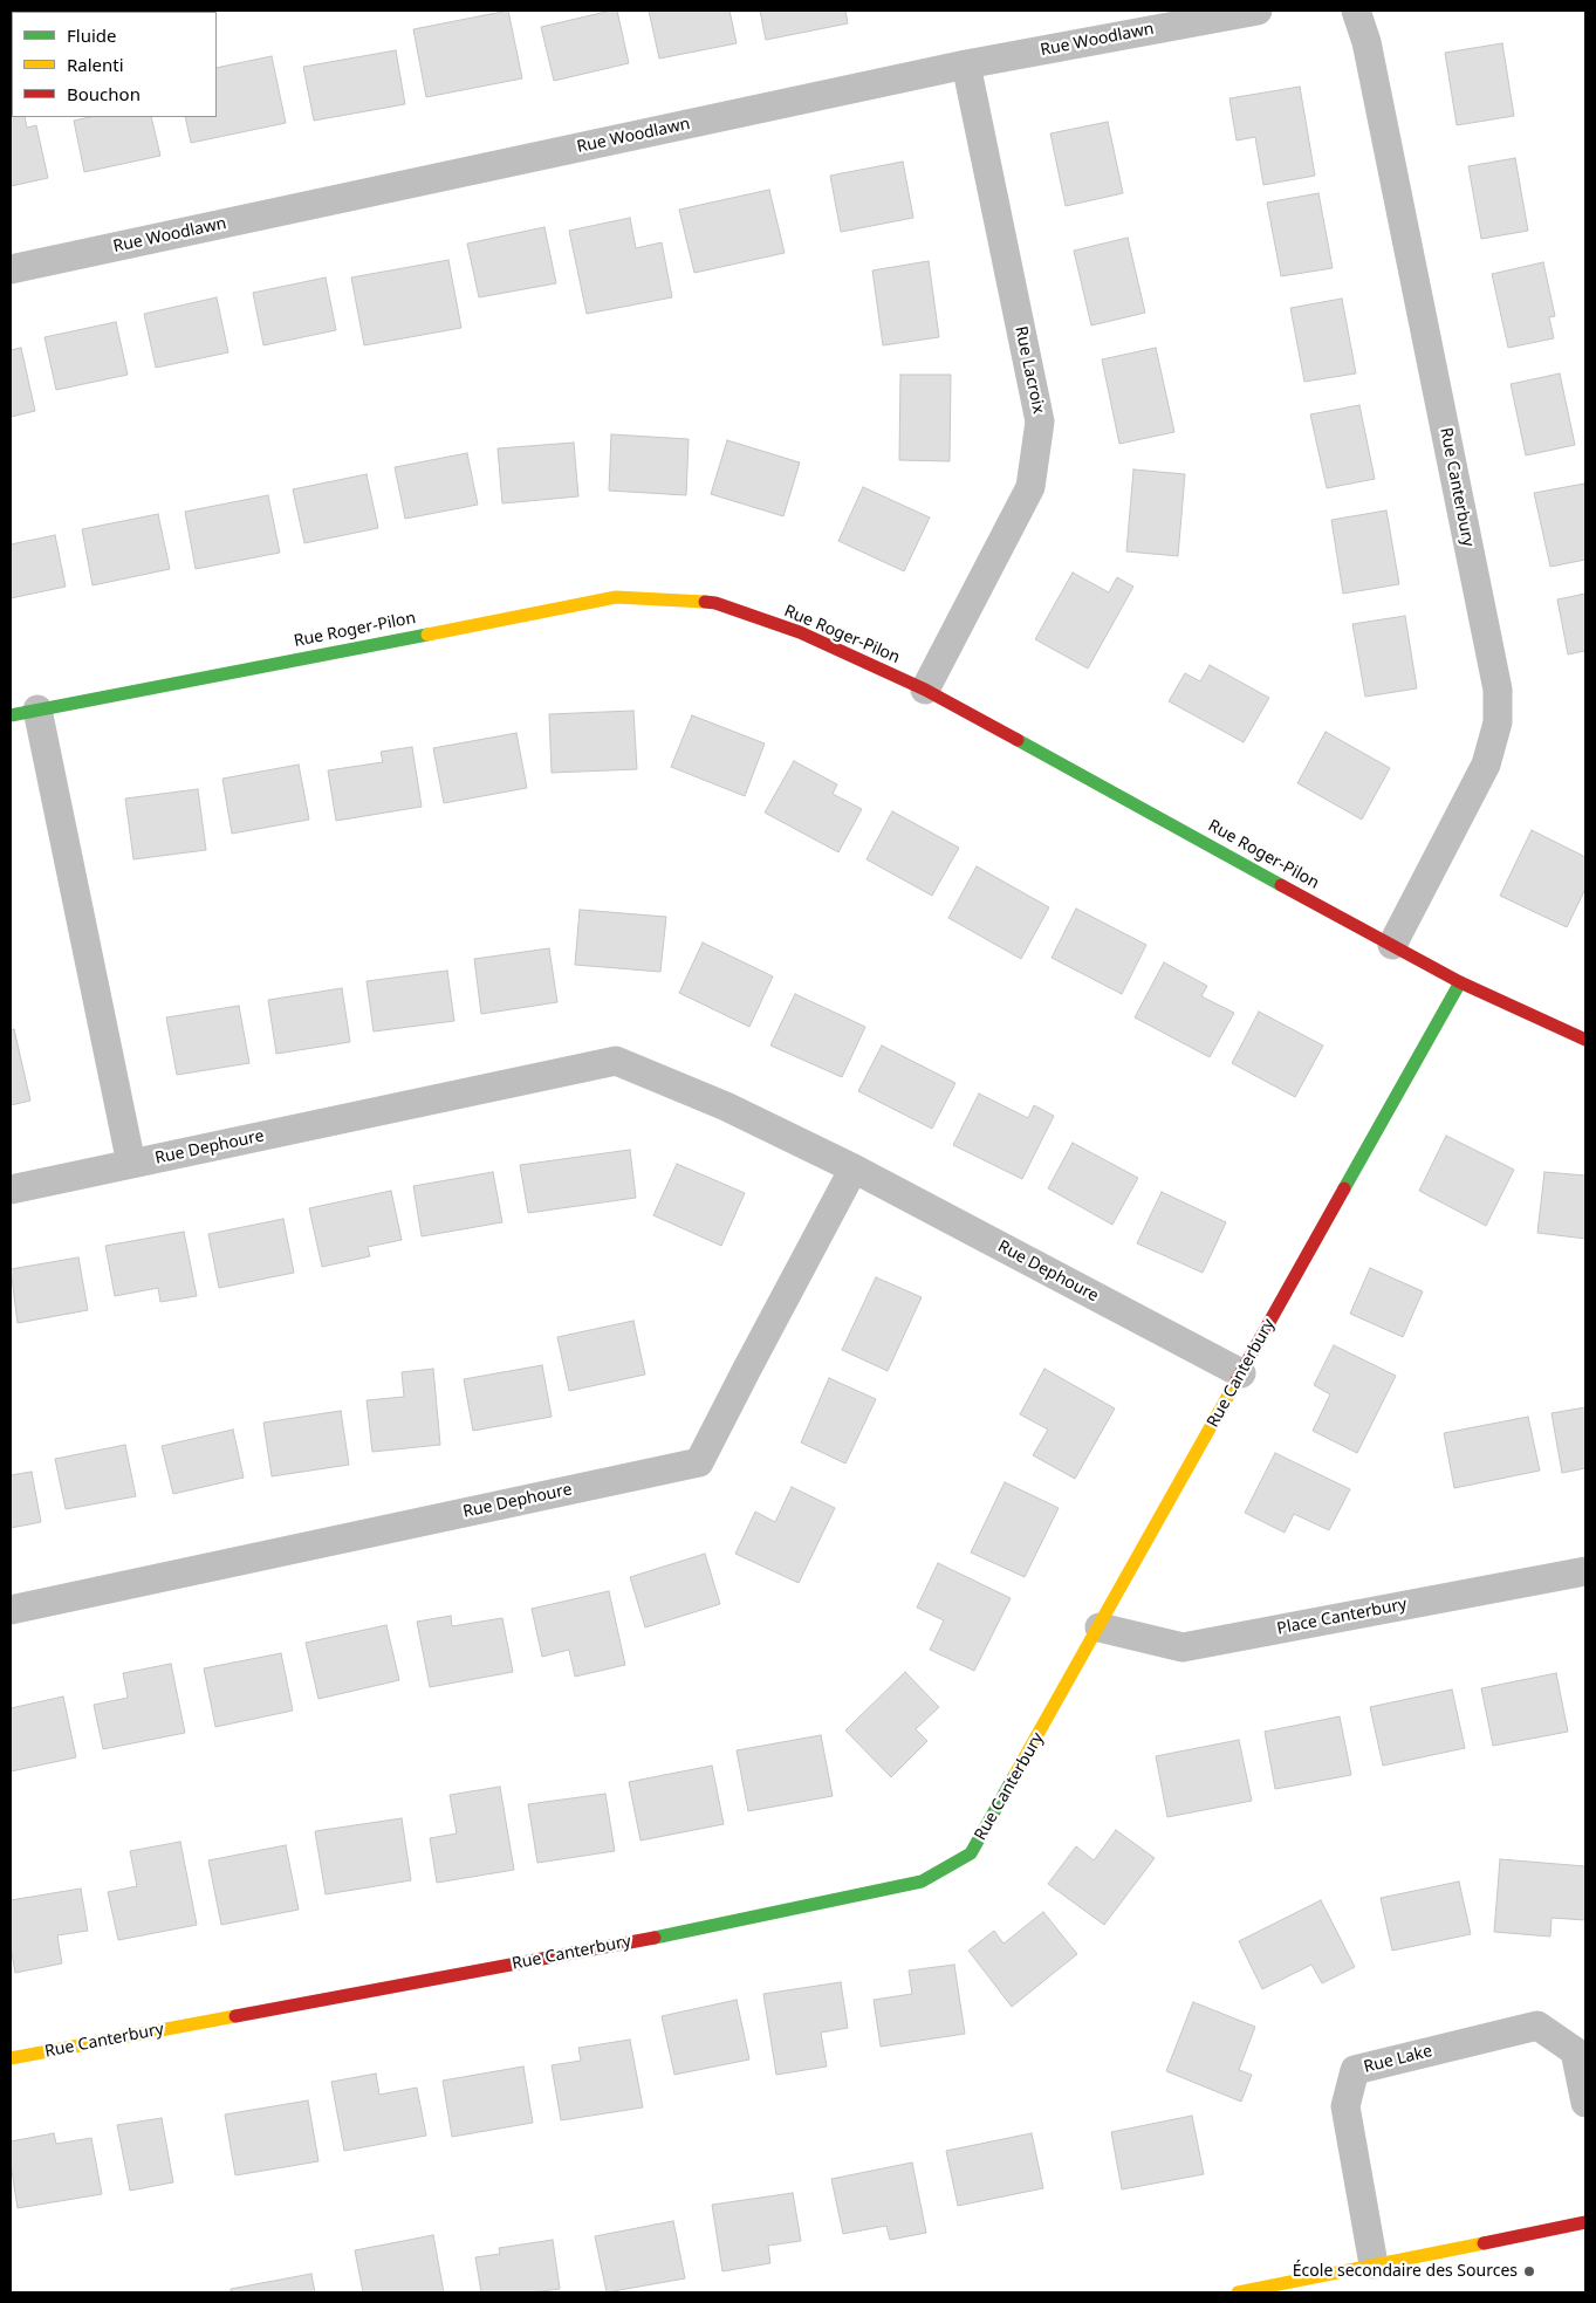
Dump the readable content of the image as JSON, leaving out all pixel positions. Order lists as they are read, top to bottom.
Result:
{
  "streets": {
    "street": [
      "Rue Woodlawn",
      "Rue Lacroix",
      "Rue Canterbury",
      "Rue Roger-Pilon",
      "Rue Dephoure",
      "Place Canterbury",
      "Rue Lake"
    ]
  },
  "crossings": [
    ["Rue Woodlawn", "Rue Lacroix"],
    ["Rue Lacroix", "Rue Roger-Pilon"],
    ["Rue Canterbury", "Rue Roger-Pilon"],
    ["Rue Canterbury", "Rue Dephoure"],
    ["Rue Canterbury", "Place Canterbury"]
  ],
  "places": ["École secondaire des Sources"],
  "legend": ["Fluide", "Ralenti", "Bouchon"]
}
